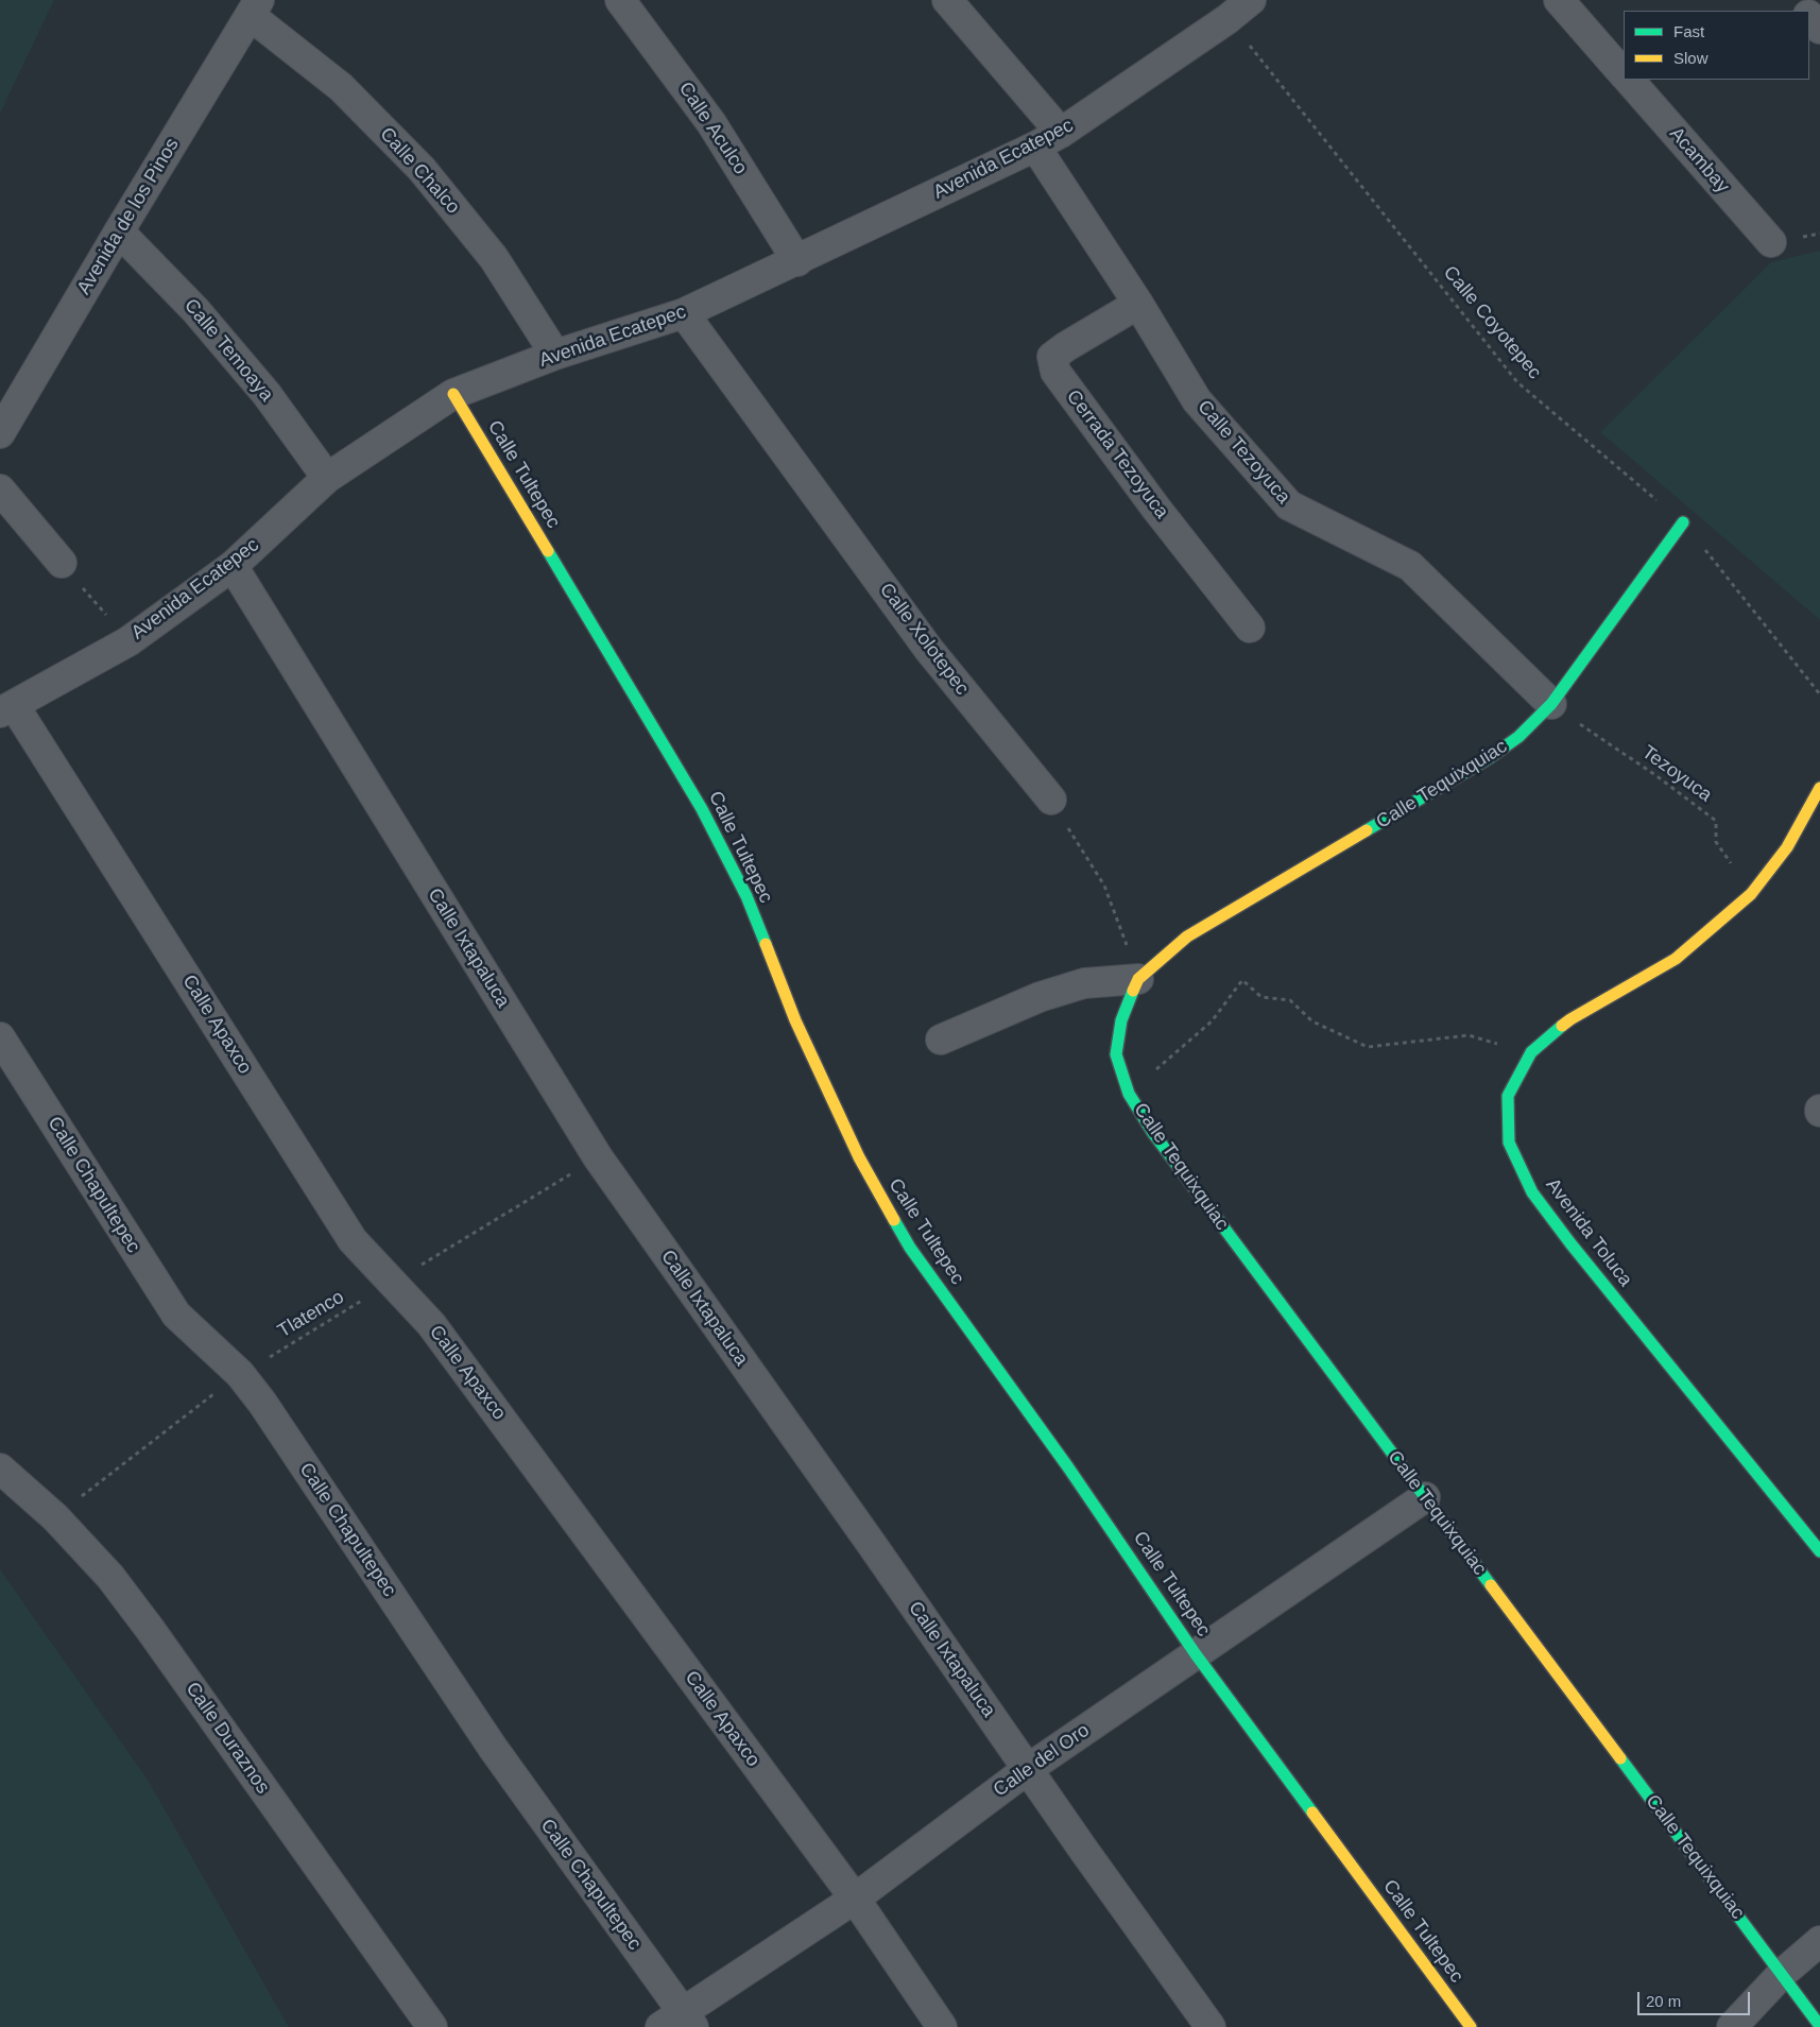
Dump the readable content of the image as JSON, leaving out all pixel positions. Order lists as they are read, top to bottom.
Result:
{
  "streets": {
    "street": [
      "Calle Aculco",
      "Avenida Ecatepec",
      "Acambay",
      "Calle Chalco",
      "Avenida de los Pinos",
      "Calle Temoaya",
      "Calle Tezoyuca",
      "Cerrada Tezoyuca",
      "Calle Tultepec",
      "Calle Xolotepec",
      "Calle Tequixquiac",
      "Calle Ixtapaluca",
      "Calle Apaxco",
      "Calle Chapultepec",
      "Avenida Toluca",
      "Calle Duraznos",
      "Calle del Oro"
    ],
    "path": ["Calle Coyotepec", "Tezoyuca", "Tlatenco"]
  },
  "crossings": [
    ["Calle Aculco", "Avenida Ecatepec"],
    ["Avenida Ecatepec", "Calle Chalco"],
    ["Avenida Ecatepec", "Calle Coyotepec"],
    ["Avenida Ecatepec", "Calle Temoaya"],
    ["Avenida Ecatepec", "Calle Tezoyuca"],
    ["Avenida Ecatepec", "Calle Tultepec"],
    ["Avenida Ecatepec", "Calle Xolotepec"],
    ["Avenida Ecatepec", "Calle Ixtapaluca"],
    ["Avenida Ecatepec", "Calle Apaxco"],
    ["Calle Chalco", "Avenida de los Pinos"],
    ["Avenida de los Pinos", "Calle Temoaya"],
    ["Calle Coyotepec", "Calle Tequixquiac"],
    ["Calle Tezoyuca", "Cerrada Tezoyuca"],
    ["Calle Tezoyuca", "Tezoyuca"],
    ["Calle Tezoyuca", "Calle Tequixquiac"],
    ["Calle Tultepec", "Calle del Oro"],
    ["Tezoyuca", "Calle Tequixquiac"],
    ["Tezoyuca", "Avenida Toluca"],
    ["Calle Tequixquiac", "Calle del Oro"],
    ["Calle Ixtapaluca", "Tlatenco"],
    ["Calle Ixtapaluca", "Calle del Oro"],
    ["Calle Apaxco", "Tlatenco"],
    ["Calle Apaxco", "Calle del Oro"],
    ["Calle Chapultepec", "Tlatenco"],
    ["Calle Chapultepec", "Calle del Oro"],
    ["Tlatenco", "Calle Duraznos"]
  ],
  "legend": ["Fast", "Slow"],
  "scale_bar": "20 m"
}
